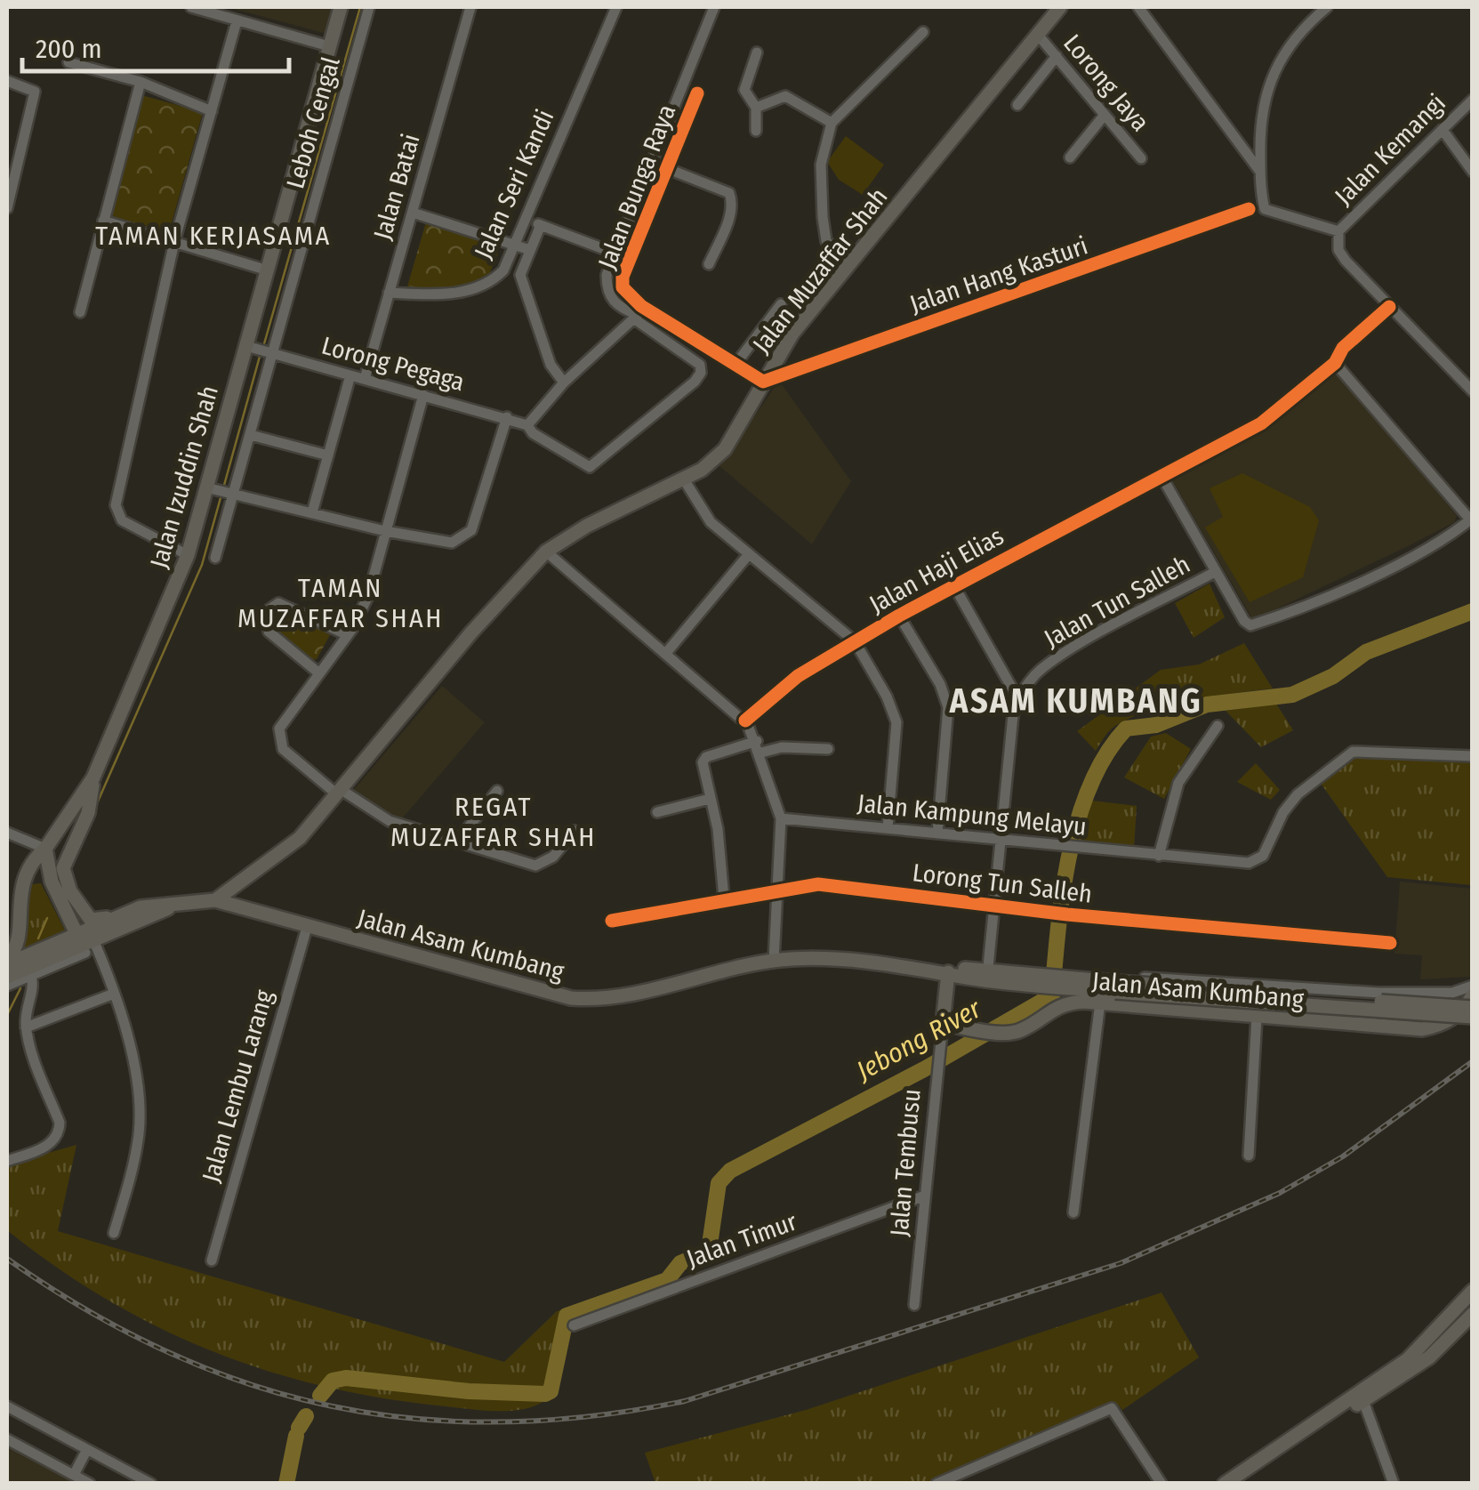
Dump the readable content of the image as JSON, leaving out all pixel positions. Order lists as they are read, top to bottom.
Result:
{
  "streets": {
    "main road": [
      "Jalan Muzaffar Shah",
      "Jalan Izuddin Shah",
      "Jalan Asam Kumbang",
      "Jalan Tembusu"
    ],
    "street": [
      "Lorong Jaya",
      "Leboh Cengal",
      "Jalan Kemangi",
      "Jalan Seri Kandi",
      "Jalan Batai",
      "Jalan Bunga Raya",
      "Jalan Hang Kasturi",
      "Lorong Pegaga",
      "Jalan Haji Elias",
      "Jalan Tun Salleh",
      "Jalan Kampung Melayu",
      "Lorong Tun Salleh",
      "Jalan Lembu Larang",
      "Jalan Timur"
    ]
  },
  "crossings": [
    ["Lorong Jaya", "Jalan Muzaffar Shah"],
    ["Leboh Cengal", "Lorong Pegaga"],
    ["Leboh Cengal", "Jalan Izuddin Shah"],
    ["Jalan Seri Kandi", "Jalan Batai"],
    ["Jalan Batai", "Lorong Pegaga"],
    ["Jalan Bunga Raya", "Jalan Muzaffar Shah"],
    ["Jalan Bunga Raya", "Jalan Hang Kasturi"],
    ["Jalan Bunga Raya", "Lorong Pegaga"],
    ["Jalan Muzaffar Shah", "Jalan Hang Kasturi"],
    ["Jalan Muzaffar Shah", "Jalan Asam Kumbang"],
    ["Lorong Pegaga", "Jalan Izuddin Shah"],
    ["Jalan Tun Salleh", "Jalan Kampung Melayu"],
    ["Jalan Tun Salleh", "Lorong Tun Salleh"],
    ["Jalan Tun Salleh", "Jalan Asam Kumbang"],
    ["Jalan Asam Kumbang", "Jalan Lembu Larang"],
    ["Jalan Asam Kumbang", "Jalan Tembusu"],
    ["Jalan Tembusu", "Jalan Timur"]
  ],
  "districts": [
    "TAMAN KERJASAMA",
    "TAMAN MUZAFFAR SHAH",
    "ASAM KUMBANG",
    "REGAT MUZAFFAR SHAH"
  ],
  "water": ["Jebong River"],
  "scale_bar": "200 m"
}
